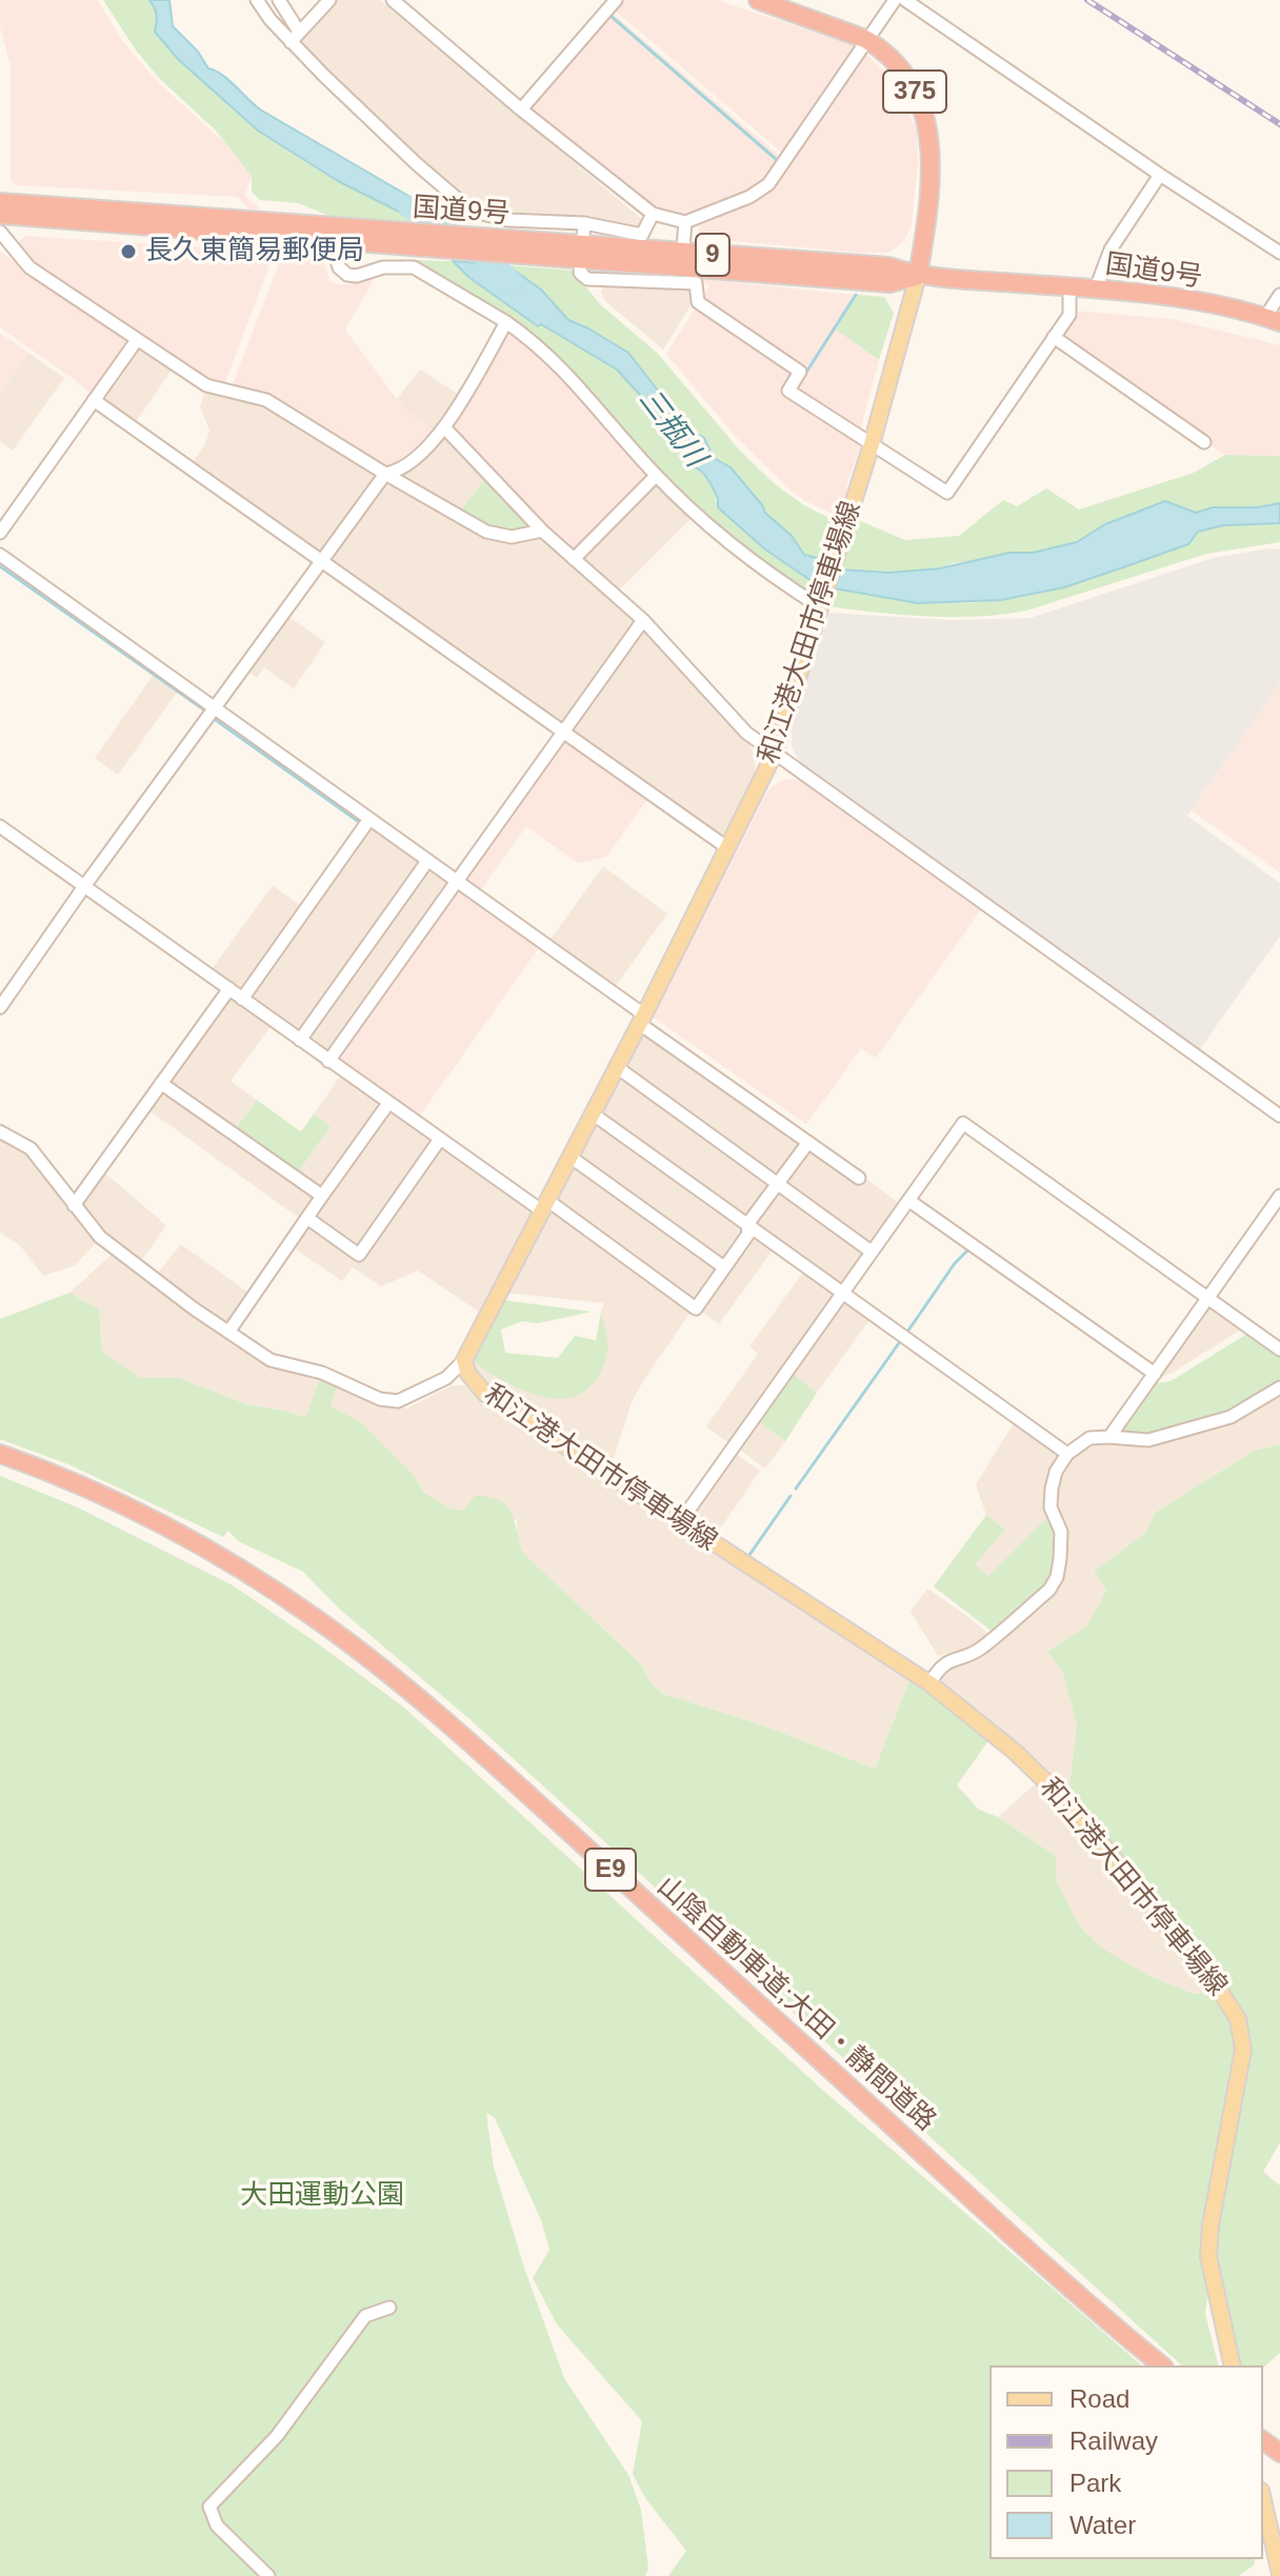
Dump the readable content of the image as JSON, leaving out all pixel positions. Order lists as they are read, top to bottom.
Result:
{
  "streets": {
    "highway": [
      "375",
      "国道9号",
      "9",
      "E9",
      "山陰自動車道;大田・静間道路"
    ],
    "main road": ["和江港大田市停車場線"]
  },
  "crossings": [
    ["375", "国道9号"],
    ["375", "和江港大田市停車場線"],
    ["国道9号", "和江港大田市停車場線"]
  ],
  "water": ["三瓶川"],
  "parks": ["大田運動公園"],
  "places": ["長久東簡易郵便局"],
  "legend": [
    "Road",
    "Railway",
    "Park",
    "Water"
  ]
}
